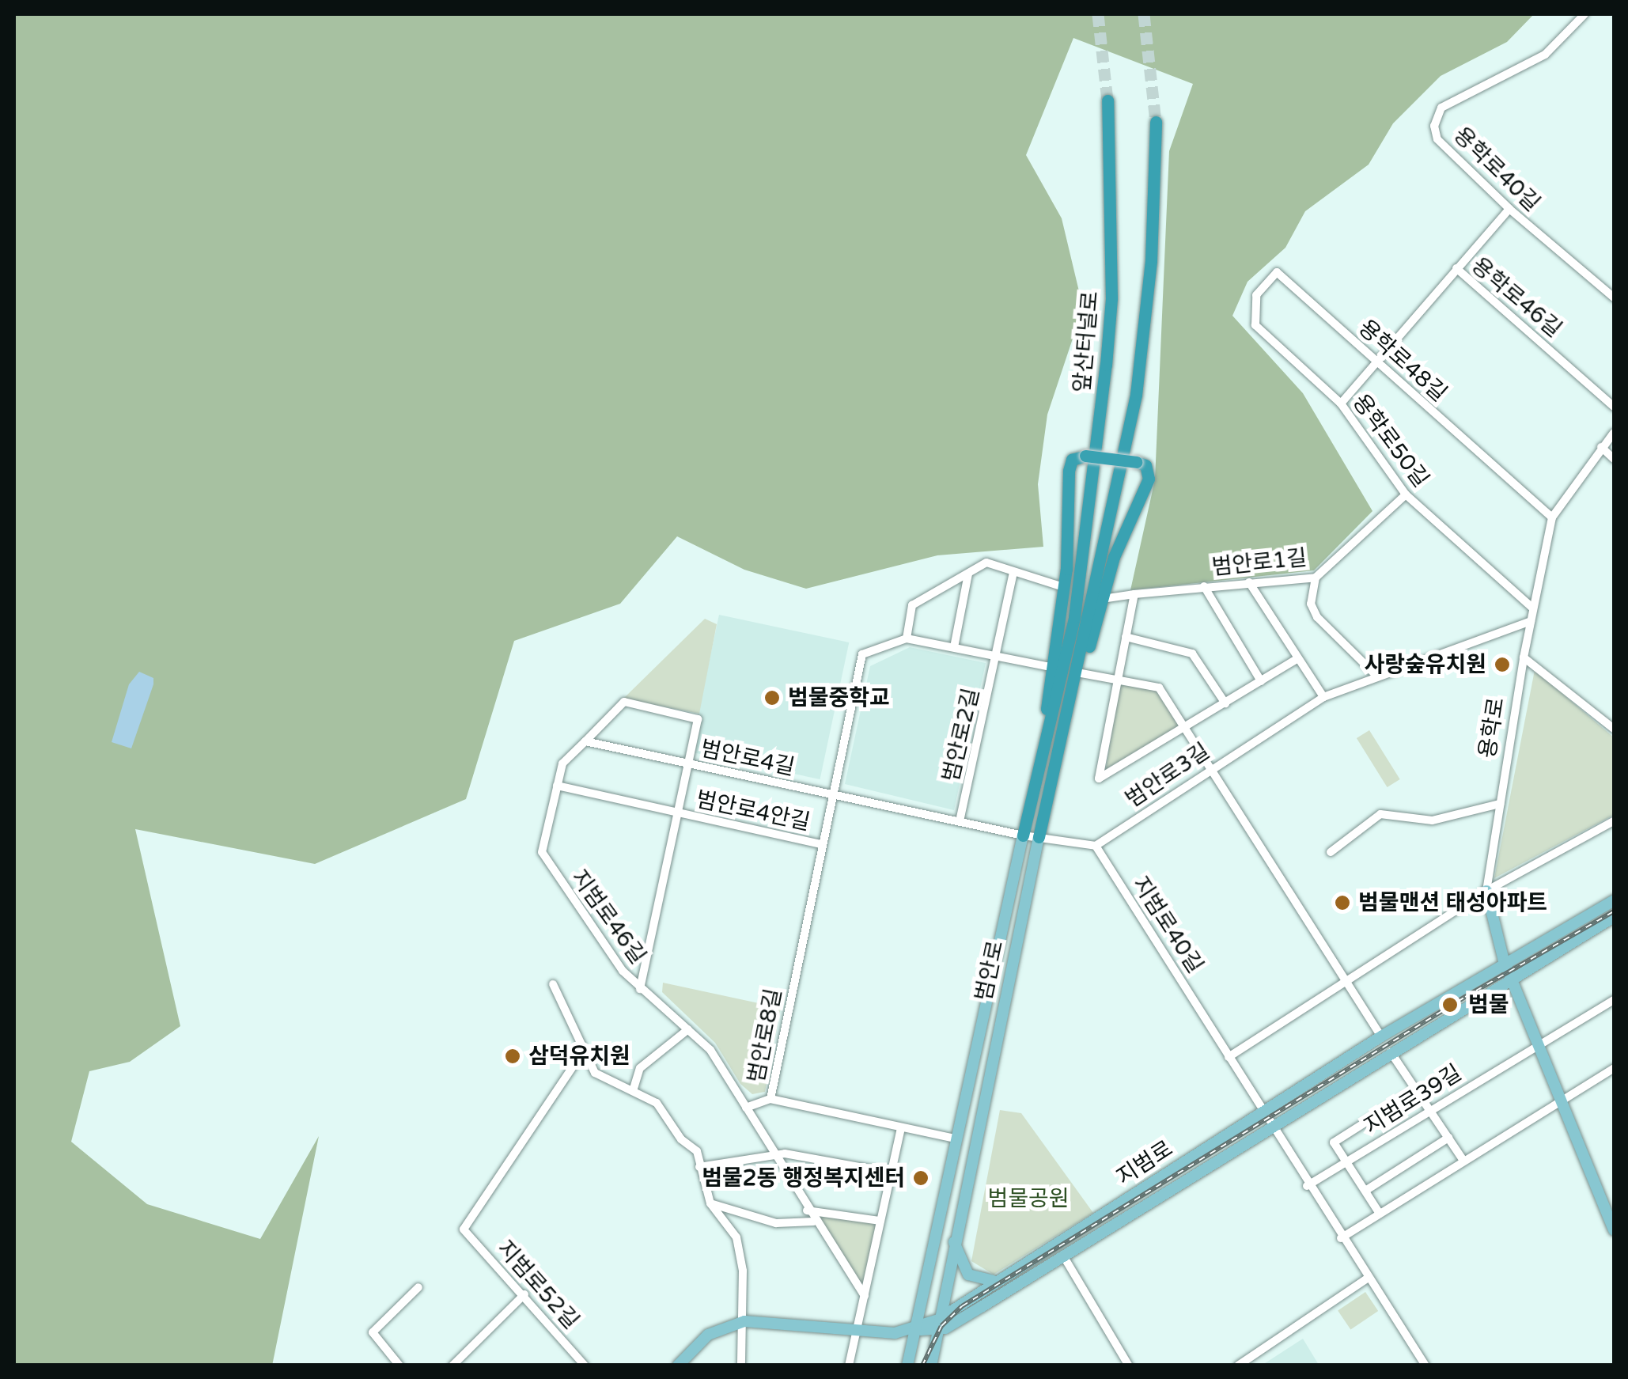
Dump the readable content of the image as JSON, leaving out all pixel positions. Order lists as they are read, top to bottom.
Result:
{
  "streets": {
    "highway": ["앞산터널로", "범안로"],
    "main road": ["용학로", "지범로"],
    "street": [
      "용학로40길",
      "용학로46길",
      "용학로48길",
      "용학로50길",
      "범안로1길",
      "범안로2길",
      "범안로4길",
      "범안로3길",
      "범안로4안길",
      "지범로46길",
      "지범로40길",
      "범안로8길",
      "지범로39길",
      "지범로52길"
    ]
  },
  "crossings": [
    ["용학로46길", "용학로48길"],
    ["용학로46길", "용학로50길"],
    ["앞산터널로", "범안로"],
    ["용학로48길", "용학로50길"],
    ["용학로48길", "용학로"],
    ["용학로50길", "범안로1길"],
    ["용학로50길", "용학로"],
    ["용학로", "범안로3길"],
    ["용학로", "지범로39길"],
    ["용학로", "지범로"],
    ["범안로2길", "범안로4길"],
    ["범안로4길", "범안로4안길"],
    ["범안로4길", "범안로"],
    ["범안로4길", "범안로8길"],
    ["범안로3길", "지범로40길"],
    ["범안로4안길", "지범로46길"],
    ["범안로4안길", "범안로8길"],
    ["범안로", "범안로8길"],
    ["범안로", "지범로"]
  ],
  "parks": ["범물공원"],
  "places": [
    "사랑숲유치원",
    "범물중학교",
    "범물맨션 태성아파트",
    "범물",
    "삼덕유치원",
    "범물2동 행정복지센터"
  ]
}
